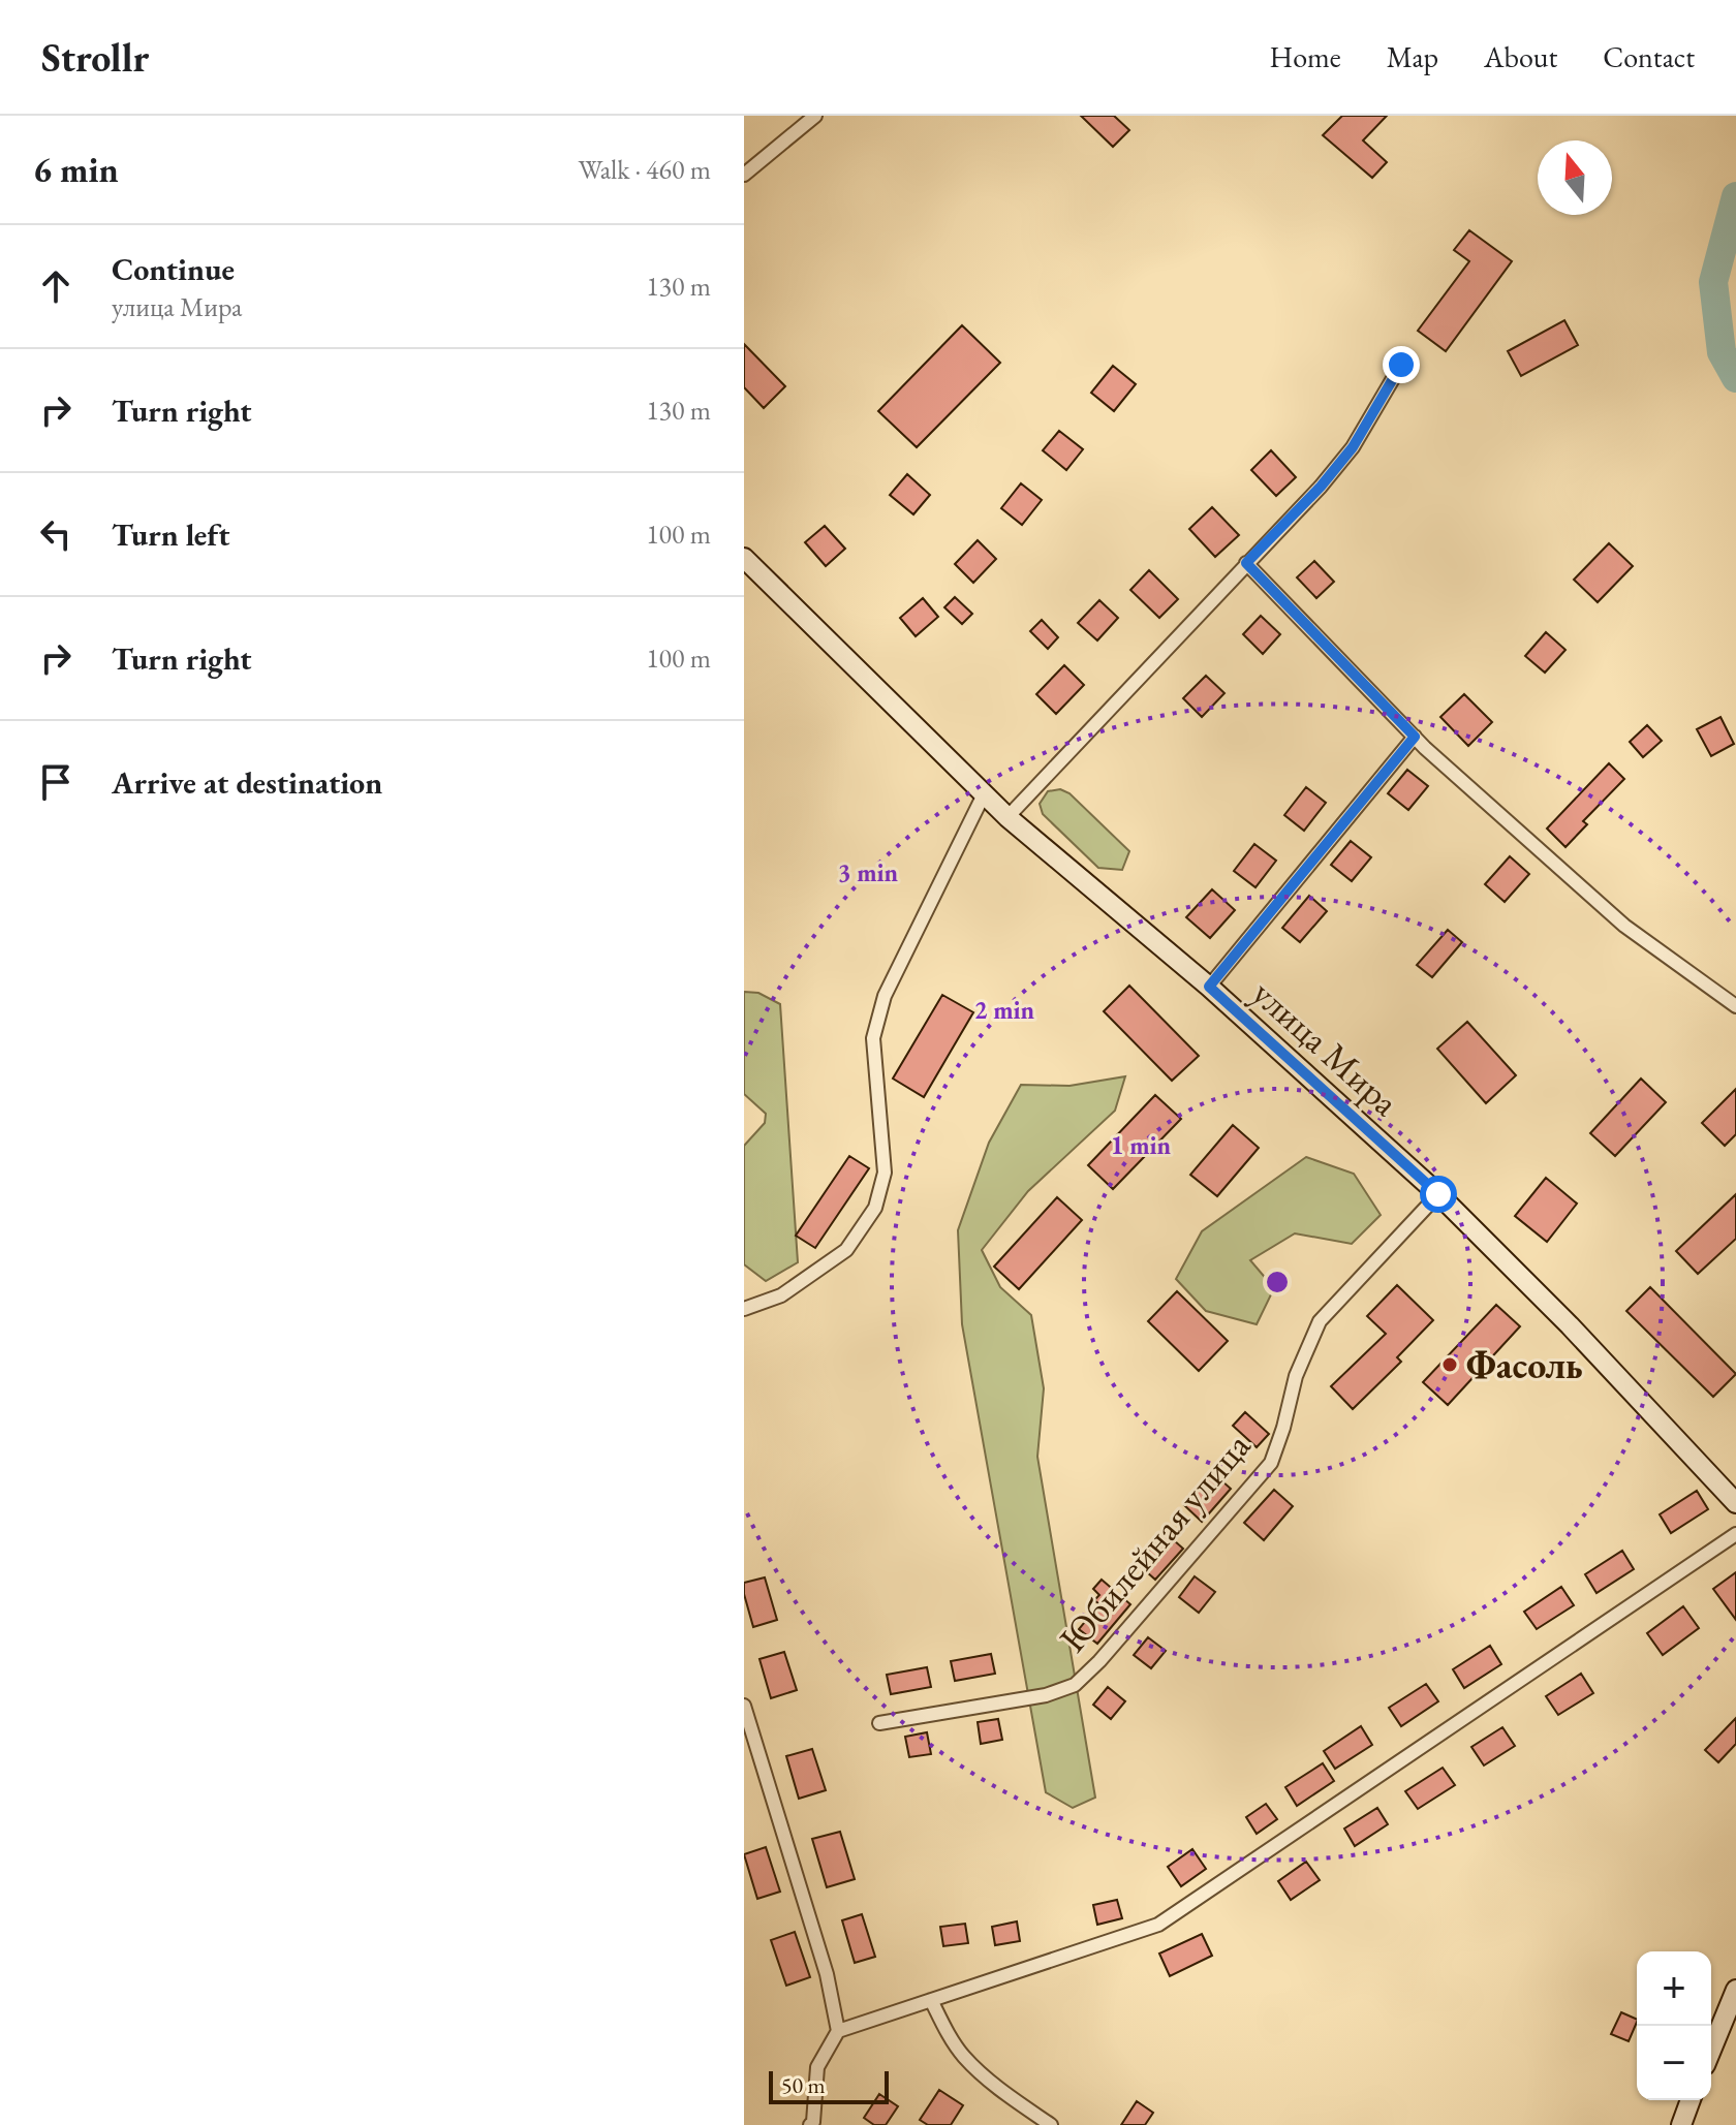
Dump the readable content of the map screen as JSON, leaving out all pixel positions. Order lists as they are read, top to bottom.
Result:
{
  "streets": {
    "street": ["улица Мира", "Юбилейная улица"]
  },
  "crossings": [
    ["улица Мира", "Юбилейная улица"]
  ],
  "places": ["Фасоль"],
  "scale_bar": "50 m",
  "north": "top",
  "page": {
    "header": "Strollr",
    "nav": [
      "Home",
      "Map",
      "About",
      "Contact"
    ],
    "heading": ["6 min", "Walk · 460 m"],
    "list": [
      ["Continue", "улица Мира", "130 m"],
      ["Turn right", "130 m"],
      ["Turn left", "100 m"],
      ["Turn right", "100 m"],
      "Arrive at destination"
    ],
    "map_buttons": ["+", "−"],
    "scale": "50 m"
  },
  "rings": ["3 min", "2 min", "1 min"]
}
